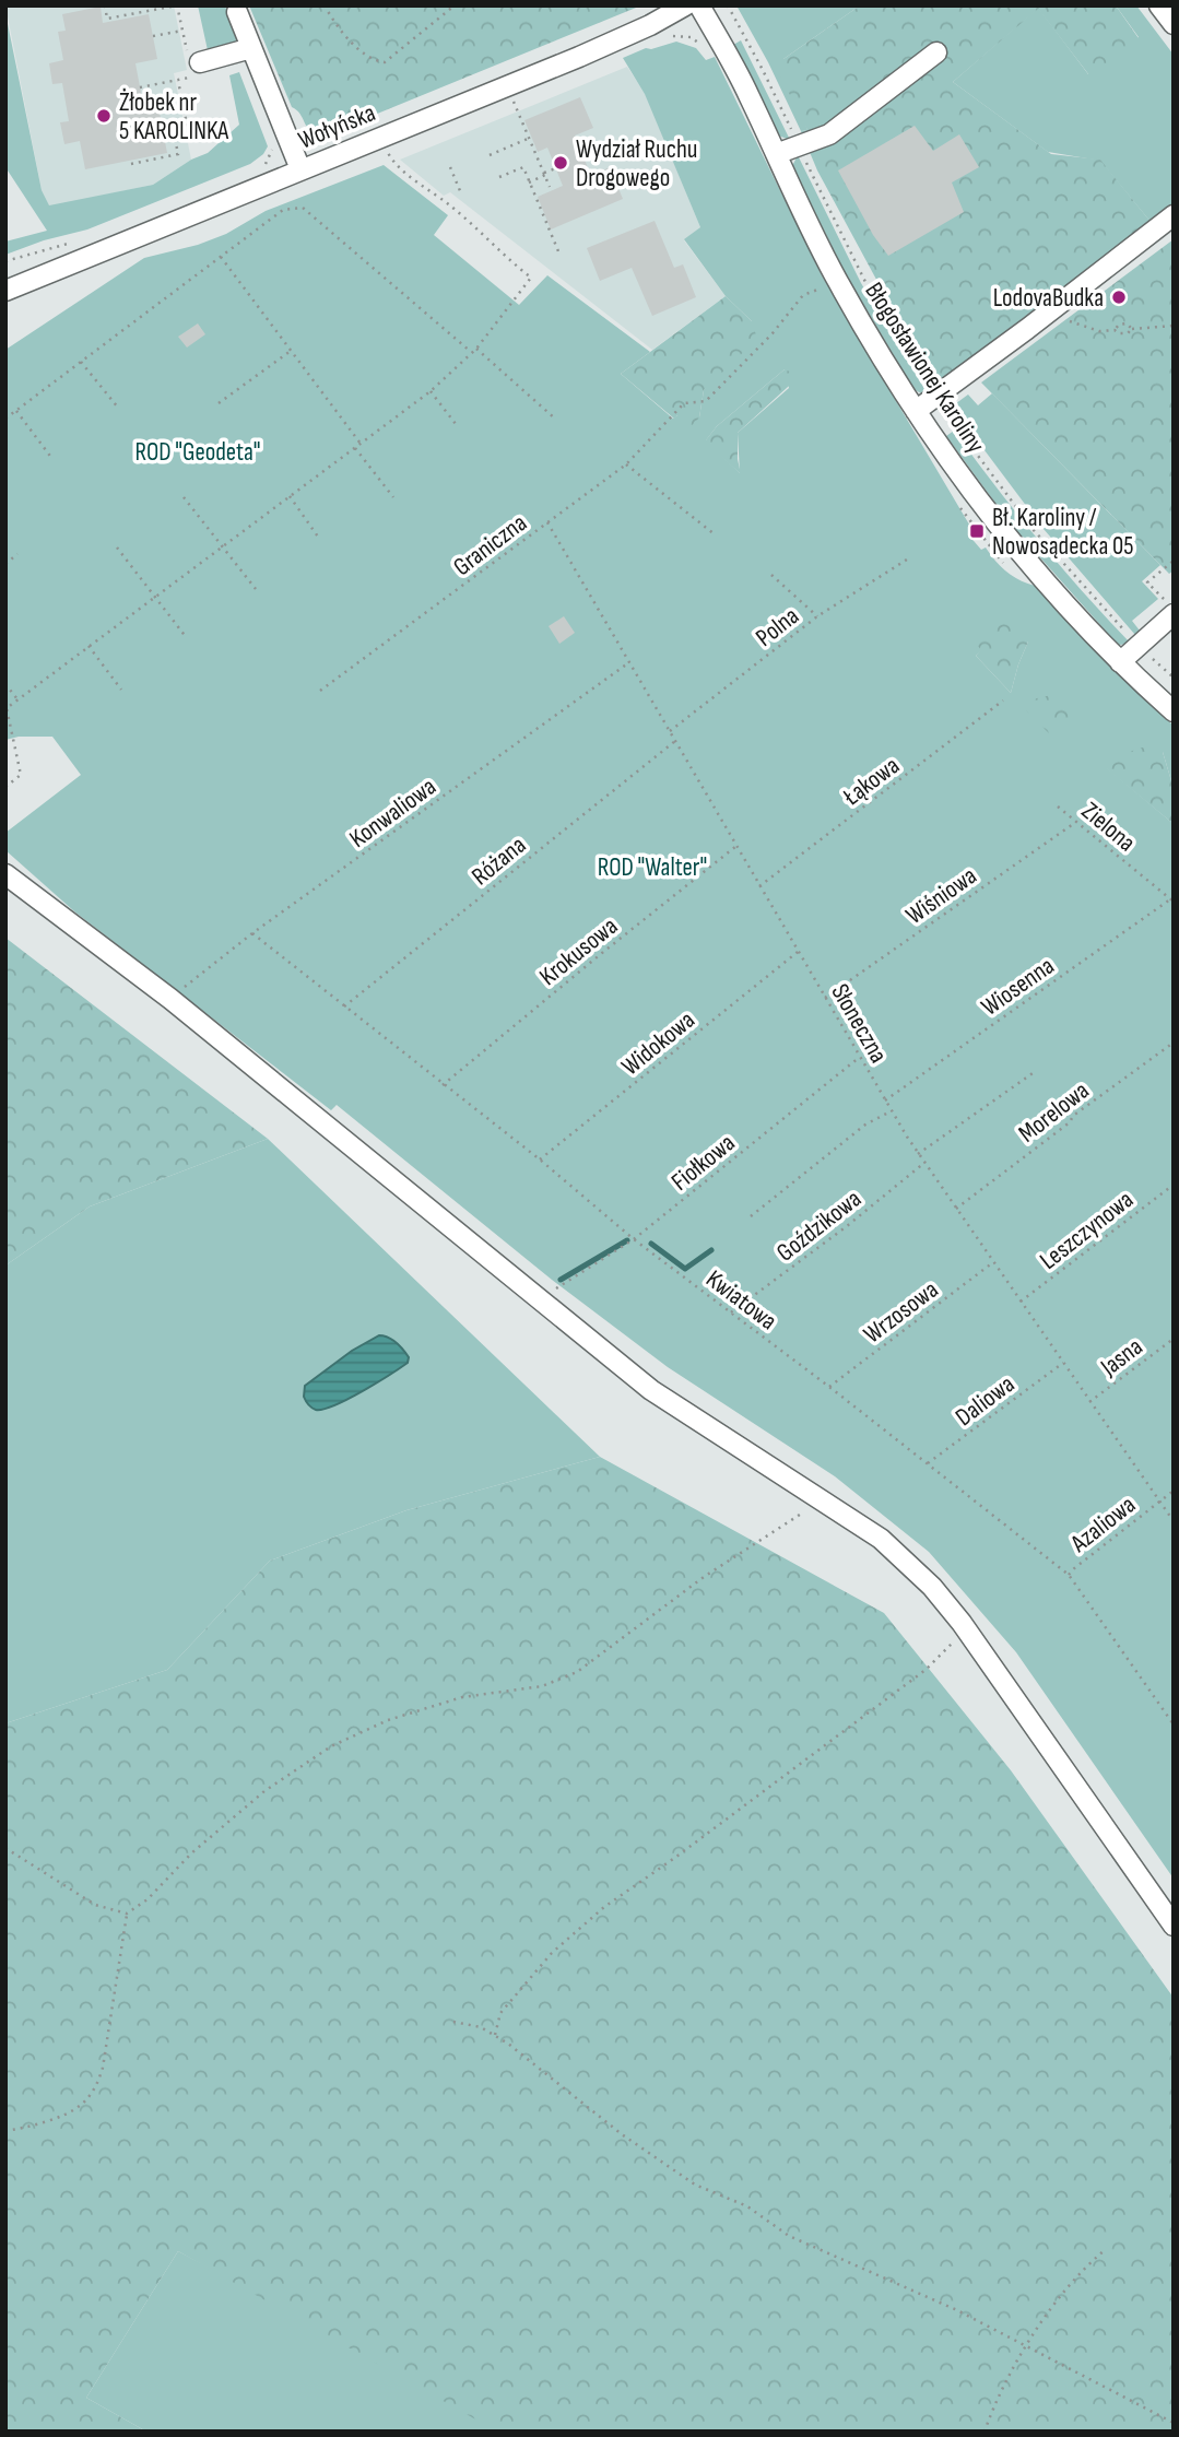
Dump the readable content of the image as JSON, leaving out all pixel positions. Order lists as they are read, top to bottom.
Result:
{
  "streets": {
    "street": ["Wołyńska", "Błogosławionej Karoliny"],
    "path": [
      "Graniczna",
      "Polna",
      "Łąkowa",
      "Konwaliowa",
      "Zielona",
      "Różana",
      "Wiśniowa",
      "Krokusowa",
      "Wiosenna",
      "Słoneczna",
      "Widokowa",
      "Morelowa",
      "Fiołkowa",
      "Goździkowa",
      "Leszczynowa",
      "Kwiatowa",
      "Wrzosowa",
      "Jasna",
      "Daliowa",
      "Azaliowa"
    ]
  },
  "crossings": [
    ["Błogosławionej Karoliny", "Graniczna"],
    ["Graniczna", "Słoneczna"],
    ["Polna", "Słoneczna"],
    ["Łąkowa", "Słoneczna"],
    ["Konwaliowa", "Słoneczna"],
    ["Konwaliowa", "Kwiatowa"],
    ["Zielona", "Wiśniowa"],
    ["Zielona", "Wiosenna"],
    ["Różana", "Słoneczna"],
    ["Różana", "Kwiatowa"],
    ["Wiśniowa", "Słoneczna"],
    ["Krokusowa", "Słoneczna"],
    ["Krokusowa", "Kwiatowa"],
    ["Wiosenna", "Słoneczna"],
    ["Słoneczna", "Widokowa"],
    ["Słoneczna", "Morelowa"],
    ["Słoneczna", "Fiołkowa"],
    ["Słoneczna", "Goździkowa"],
    ["Słoneczna", "Leszczynowa"],
    ["Słoneczna", "Wrzosowa"],
    ["Słoneczna", "Jasna"],
    ["Słoneczna", "Daliowa"],
    ["Słoneczna", "Azaliowa"],
    ["Widokowa", "Kwiatowa"],
    ["Fiołkowa", "Kwiatowa"],
    ["Goździkowa", "Kwiatowa"],
    ["Kwiatowa", "Wrzosowa"],
    ["Kwiatowa", "Daliowa"],
    ["Kwiatowa", "Azaliowa"]
  ],
  "parks": ["ROD \"Geodeta\"", "ROD \"Walter\""],
  "places": {
    "other": ["Żłobek nr 5 KAROLINKA", "Wydział Ruchu Drogowego", "LodovaBudka"],
    "transit": ["Bł. Karoliny / Nowosądecka 05"]
  }
}
